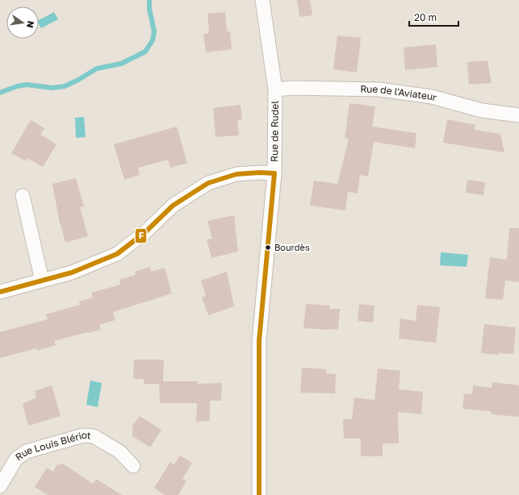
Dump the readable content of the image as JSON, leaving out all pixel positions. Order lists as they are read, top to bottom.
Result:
{
  "streets": {
    "street": ["Rue de l'Aviateur", "Rue de Rudel", "Rue Louis Blériot"]
  },
  "crossings": [
    ["Rue de l'Aviateur", "Rue de Rudel"]
  ],
  "places": ["Bourdès"],
  "lines": ["transit line F"],
  "scale_bar": "20 m",
  "north": "right"
}
